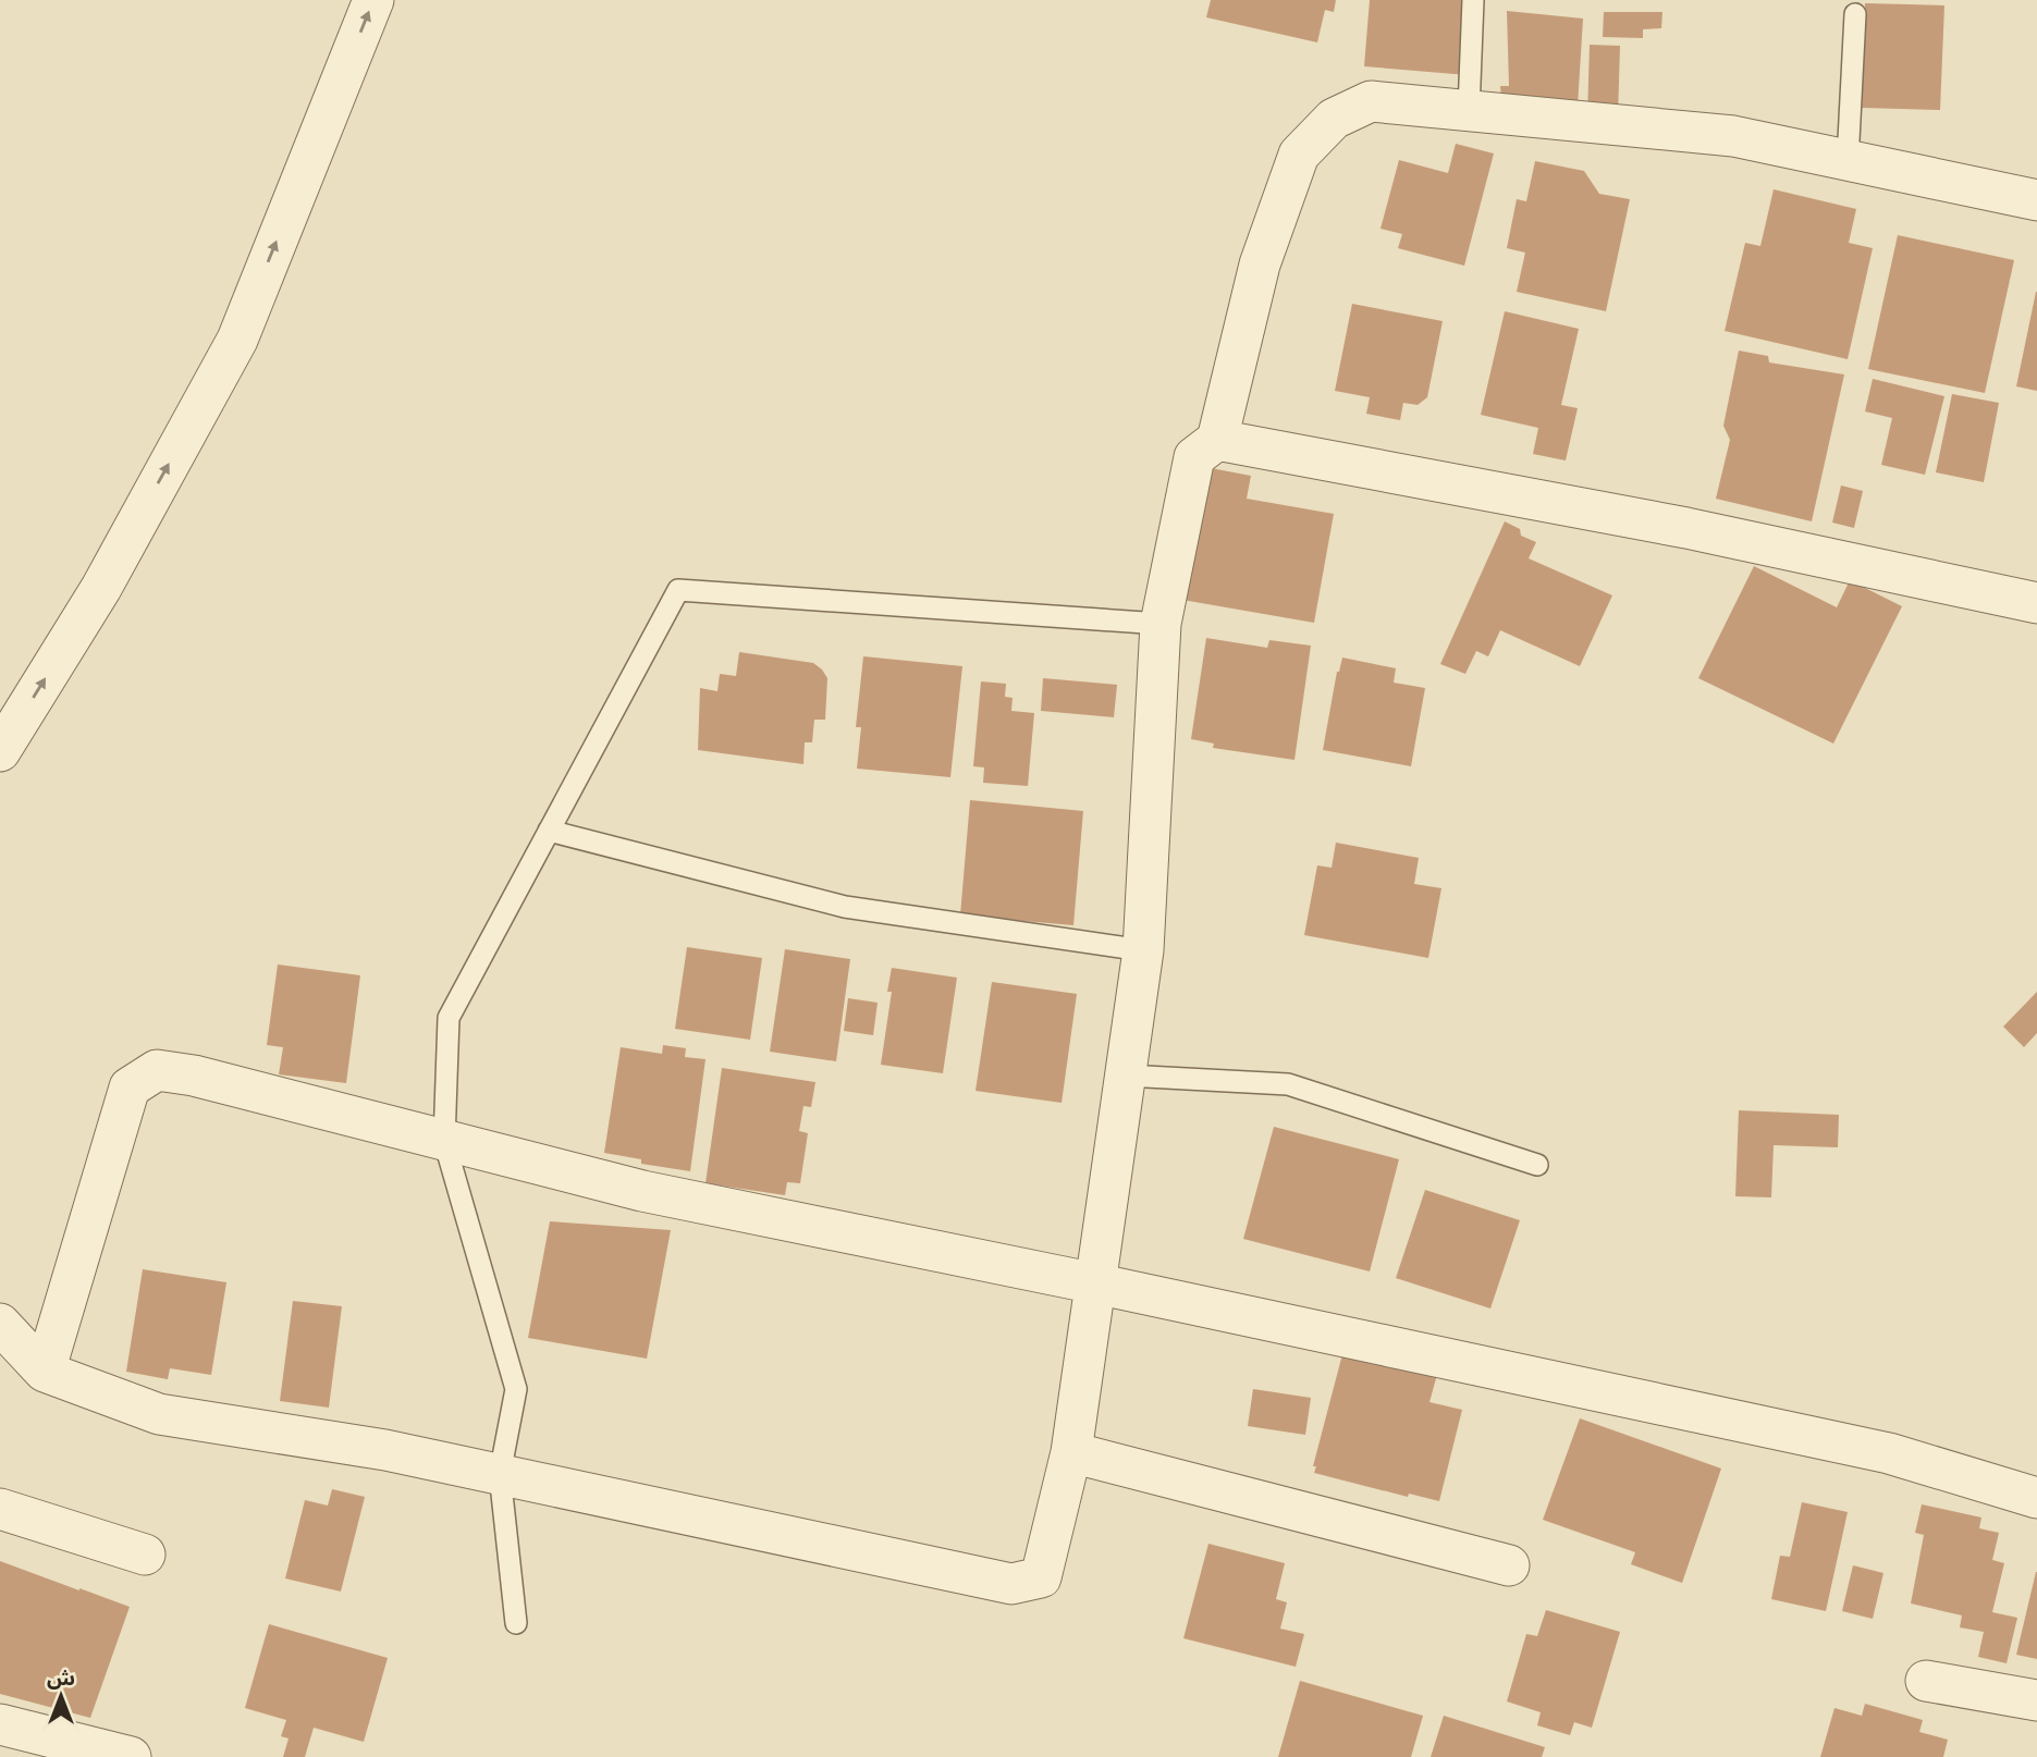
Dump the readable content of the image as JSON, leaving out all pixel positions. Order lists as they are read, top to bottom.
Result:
{
  "north": "top"
}
